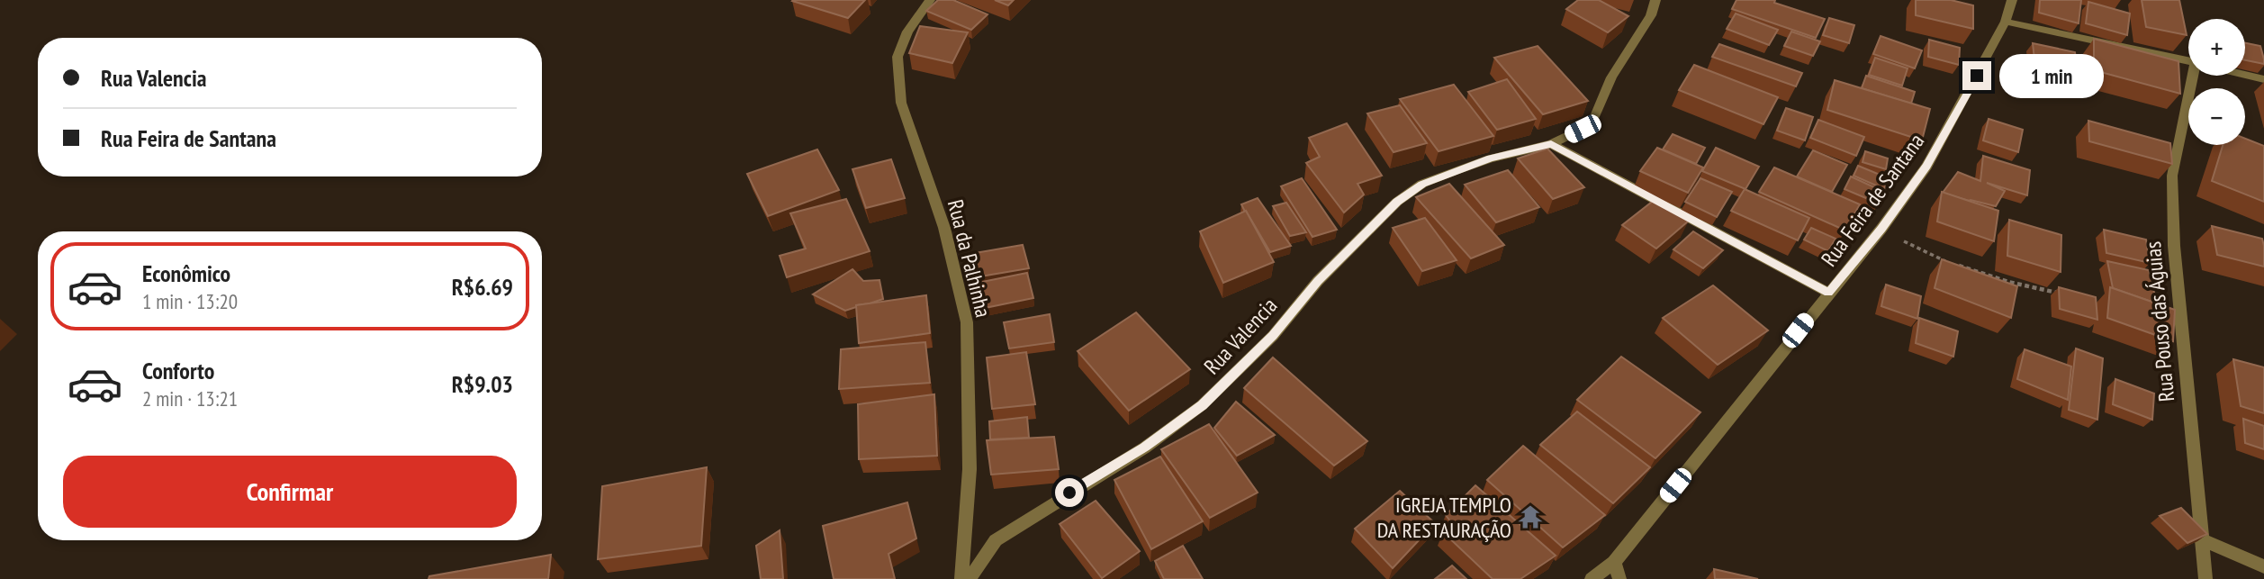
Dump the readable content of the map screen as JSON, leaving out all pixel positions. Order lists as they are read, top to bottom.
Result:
{
  "streets": {
    "street": [
      "Rua Feira de Santana",
      "Rua da Palhinha",
      "Rua Pouso das Águias",
      "Rua Valencia"
    ]
  },
  "places": {
    "temple": ["IGREJA TEMPLO DA RESTAURAÇÃO"]
  },
  "page": {
    "map_buttons": ["+", "−"],
    "banner": ["Rua Valencia", "Rua Feira de Santana"],
    "bubble": "1 min",
    "list": [
      {
        "name": "Econômico",
        "note": "1 min · 13:20",
        "value": "R$6.69"
      },
      {
        "name": "Conforto",
        "note": "2 min · 13:21",
        "value": "R$9.03"
      }
    ],
    "buttons": "Confirmar"
  }
}
